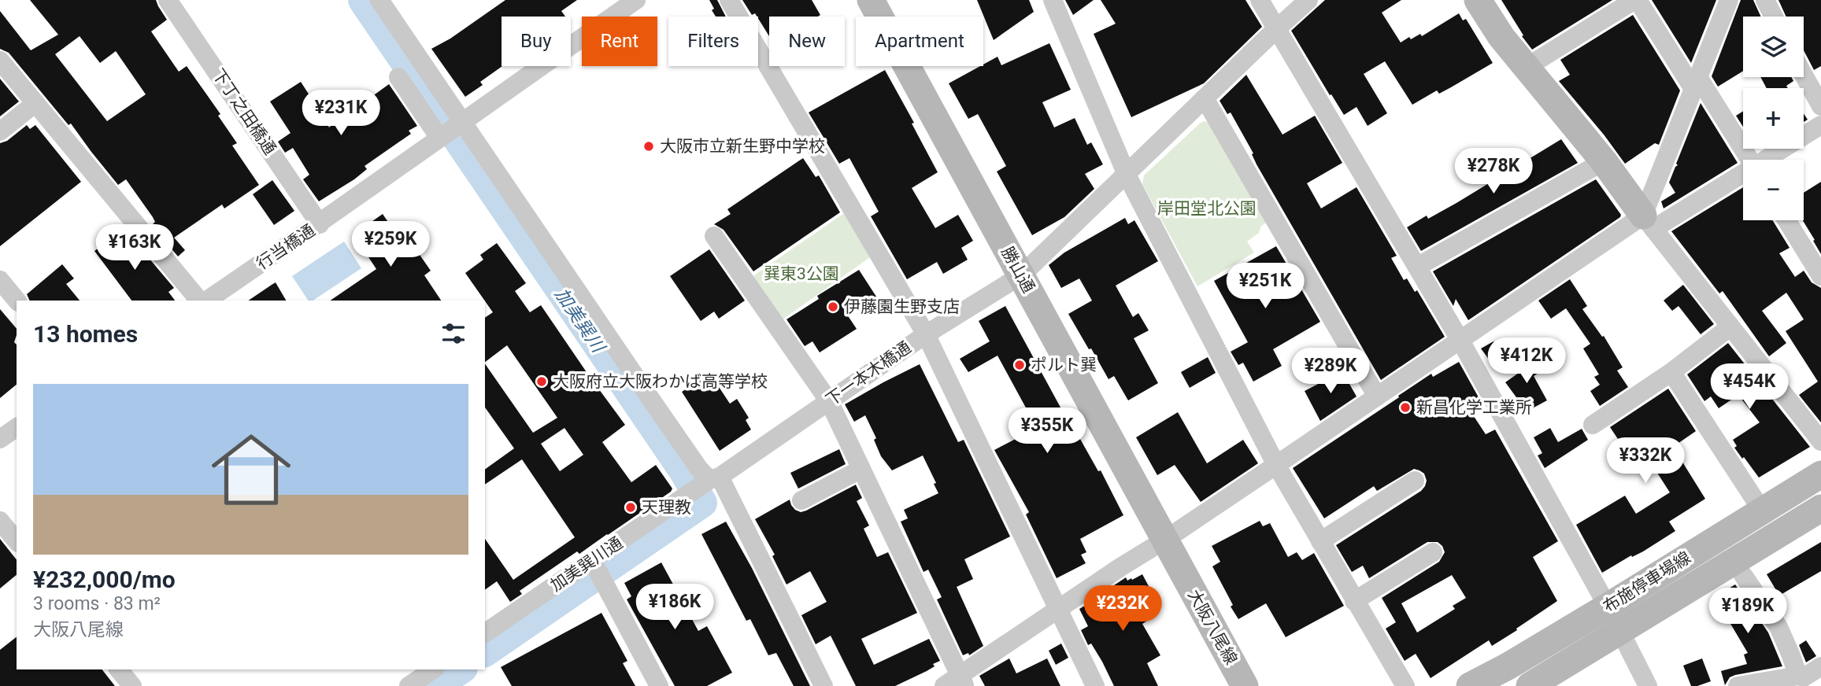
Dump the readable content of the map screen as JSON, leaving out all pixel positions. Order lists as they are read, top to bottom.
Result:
{
  "streets": {
    "main road": ["勝山通", "布施停車場線", "大阪八尾線"],
    "street": [
      "下丁之田橋通",
      "行当橋通",
      "下一本木橋通",
      "加美巽川通"
    ]
  },
  "crossings": [
    ["下丁之田橋通", "行当橋通"],
    ["勝山通", "下一本木橋通"],
    ["勝山通", "大阪八尾線"],
    ["下一本木橋通", "加美巽川通"]
  ],
  "water": ["加美巽川"],
  "parks": ["岸田堂北公園", "巽東3公園"],
  "places": [
    "大阪市立新生野中学校",
    "伊藤園生野支店",
    "ポルト巽",
    "大阪府立大阪わかば高等学校",
    "新昌化学工業所",
    "天理教"
  ],
  "page": {
    "map_buttons": ["+", "−"],
    "chip": [
      "Buy",
      "Rent",
      "Filters",
      "New",
      "Apartment"
    ],
    "price": [
      "¥231K",
      "¥278K",
      "¥259K",
      "¥163K",
      "¥251K",
      "¥412K",
      "¥289K",
      "¥454K",
      "¥355K",
      "¥332K",
      "¥186K",
      "¥232K",
      "¥189K"
    ],
    "heading": "13 homes",
    "list": [
      {
        "name": "¥232,000/mo",
        "note": "3 rooms · 83 m² · 大阪八尾線"
      }
    ]
  }
}
